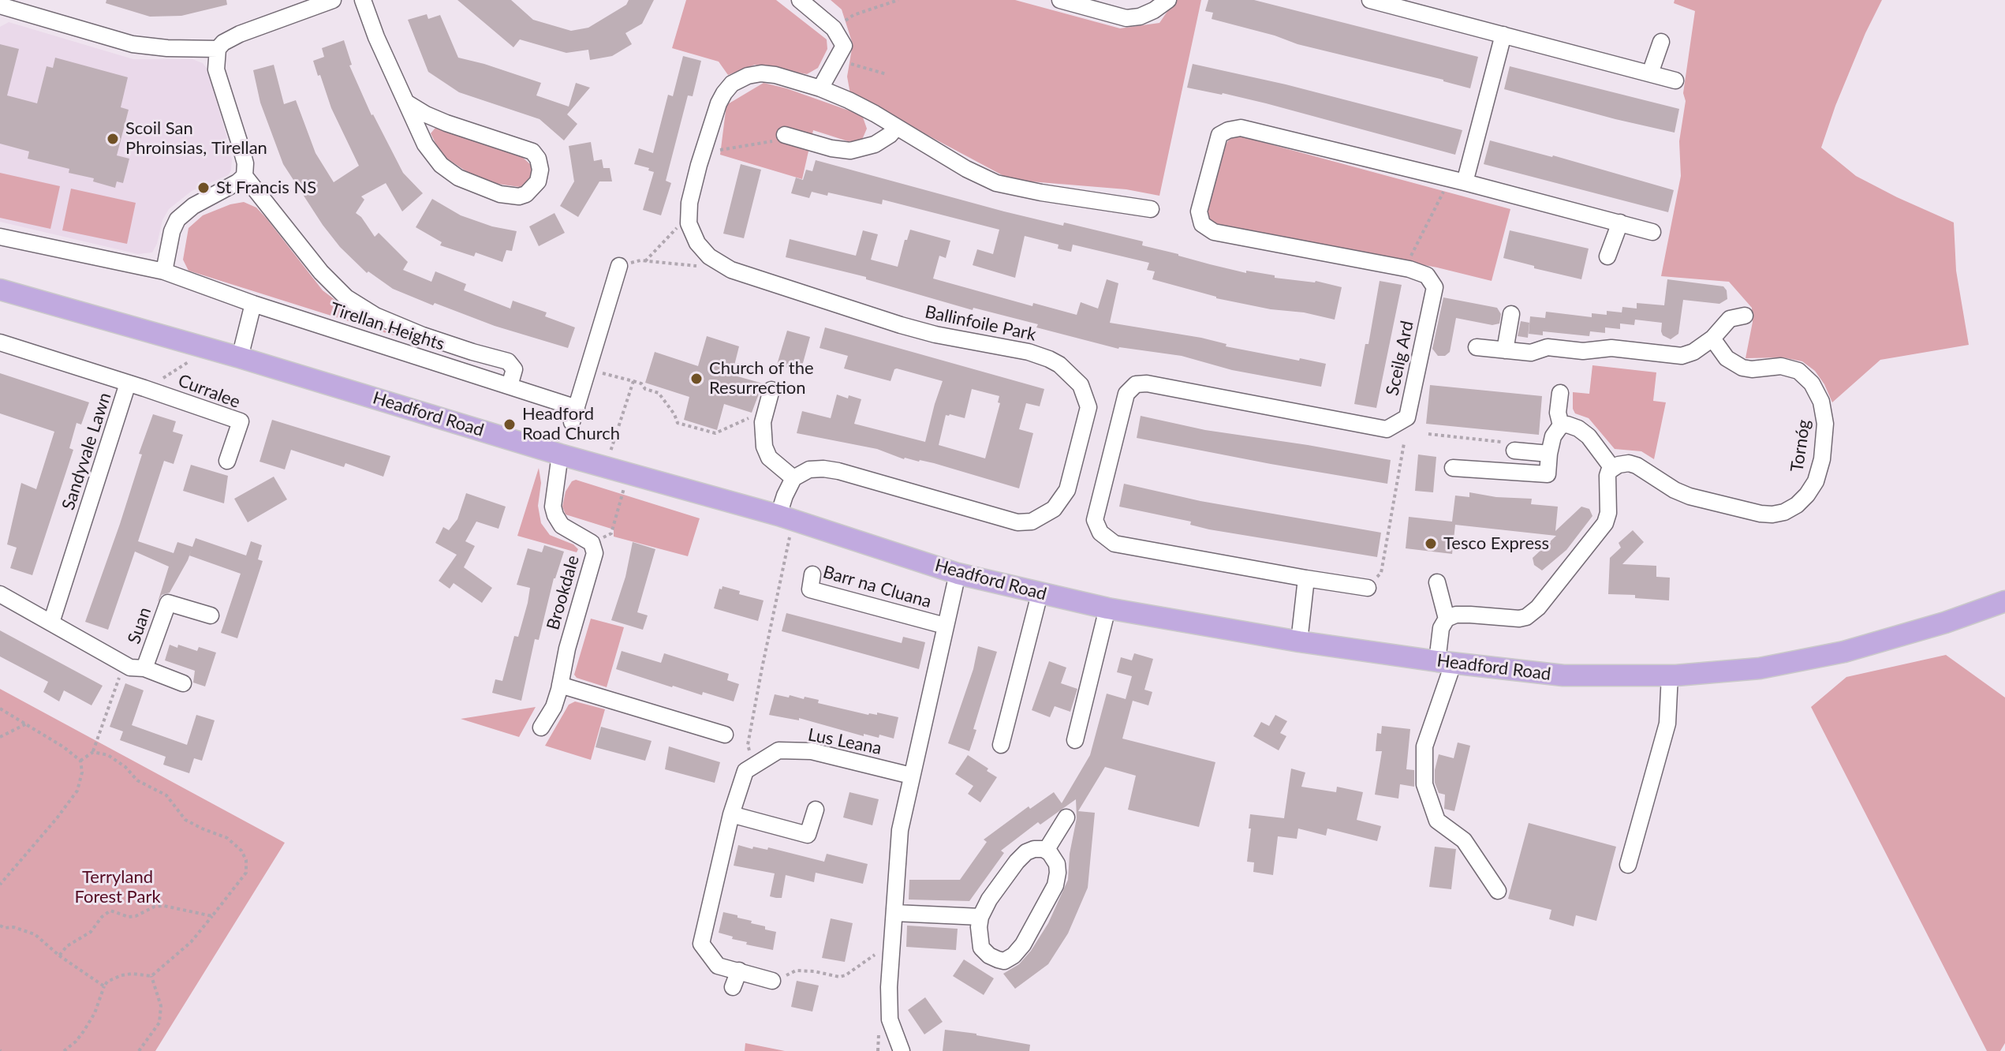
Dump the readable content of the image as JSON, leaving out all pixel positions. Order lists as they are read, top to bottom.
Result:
{
  "streets": {
    "main road": ["Headford Road"],
    "street": [
      "Ballinfoile Park",
      "Tirellan Heights",
      "Sceilg Ard",
      "Curralee",
      "Tornóg",
      "Sandyvale Lawn",
      "Barr na Cluana",
      "Brookdale",
      "Suan",
      "Lus Leana"
    ]
  },
  "crossings": [
    ["Curralee", "Sandyvale Lawn"],
    ["Headford Road", "Brookdale"]
  ],
  "parks": ["Terryland Forest Park"],
  "places": [
    "Scoil San Phroinsias, Tirellan",
    "St Francis NS",
    "Church of the Resurrection",
    "Headford Road Church",
    "Tesco Express"
  ]
}
